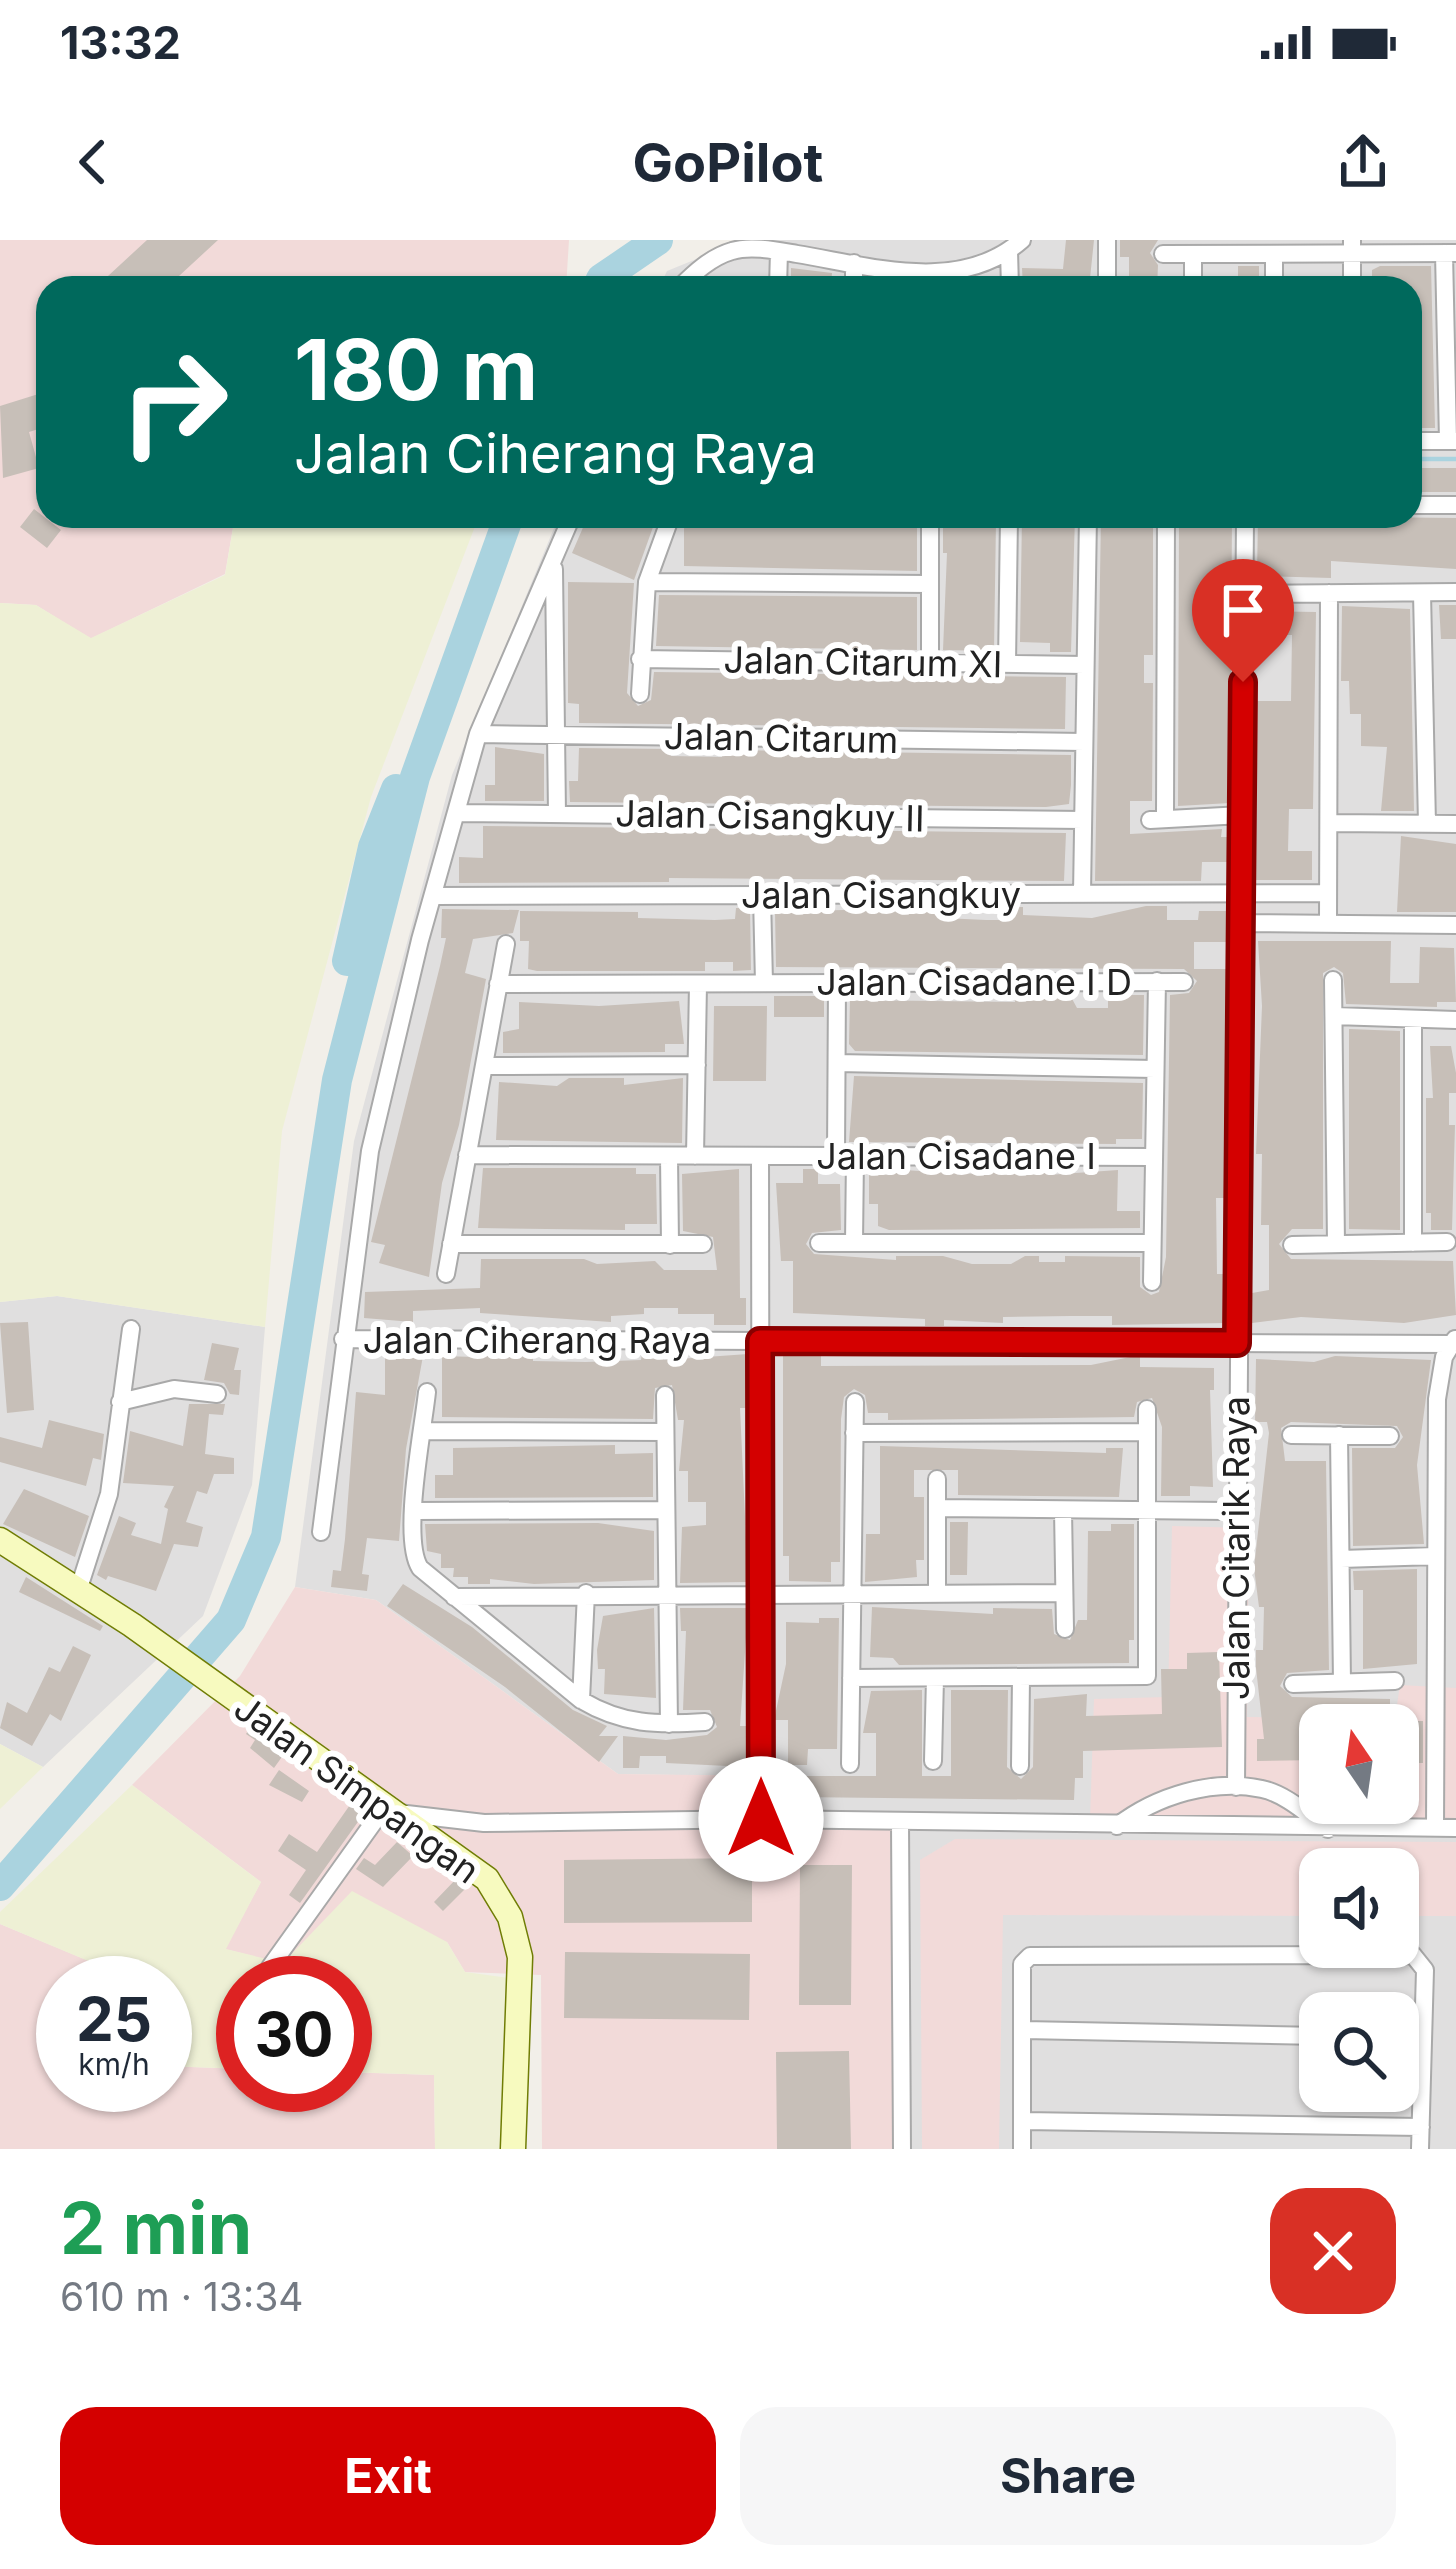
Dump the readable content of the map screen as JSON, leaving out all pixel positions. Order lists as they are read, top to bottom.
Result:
{
  "streets": {
    "street": [
      "Jalan Citarum XI",
      "Jalan Citarum",
      "Jalan Cisangkuy II",
      "Jalan Cisangkuy",
      "Jalan Cisadane I D",
      "Jalan Cisadane I",
      "Jalan Ciherang Raya",
      "Jalan Citarik Raya",
      "Jalan Simpangan"
    ]
  },
  "crossings": [
    ["Jalan Cisangkuy", "Jalan Citarik Raya"],
    ["Jalan Ciherang Raya", "Jalan Citarik Raya"]
  ],
  "north": "top",
  "page": {
    "status": "13:32",
    "header": "GoPilot",
    "turn": ["180 m", "Jalan Ciherang Raya"],
    "speed": "25 km/h",
    "limit": "30",
    "heading": ["2 min", "610 m · 13:34"],
    "buttons": ["Exit", "Share"]
  }
}
